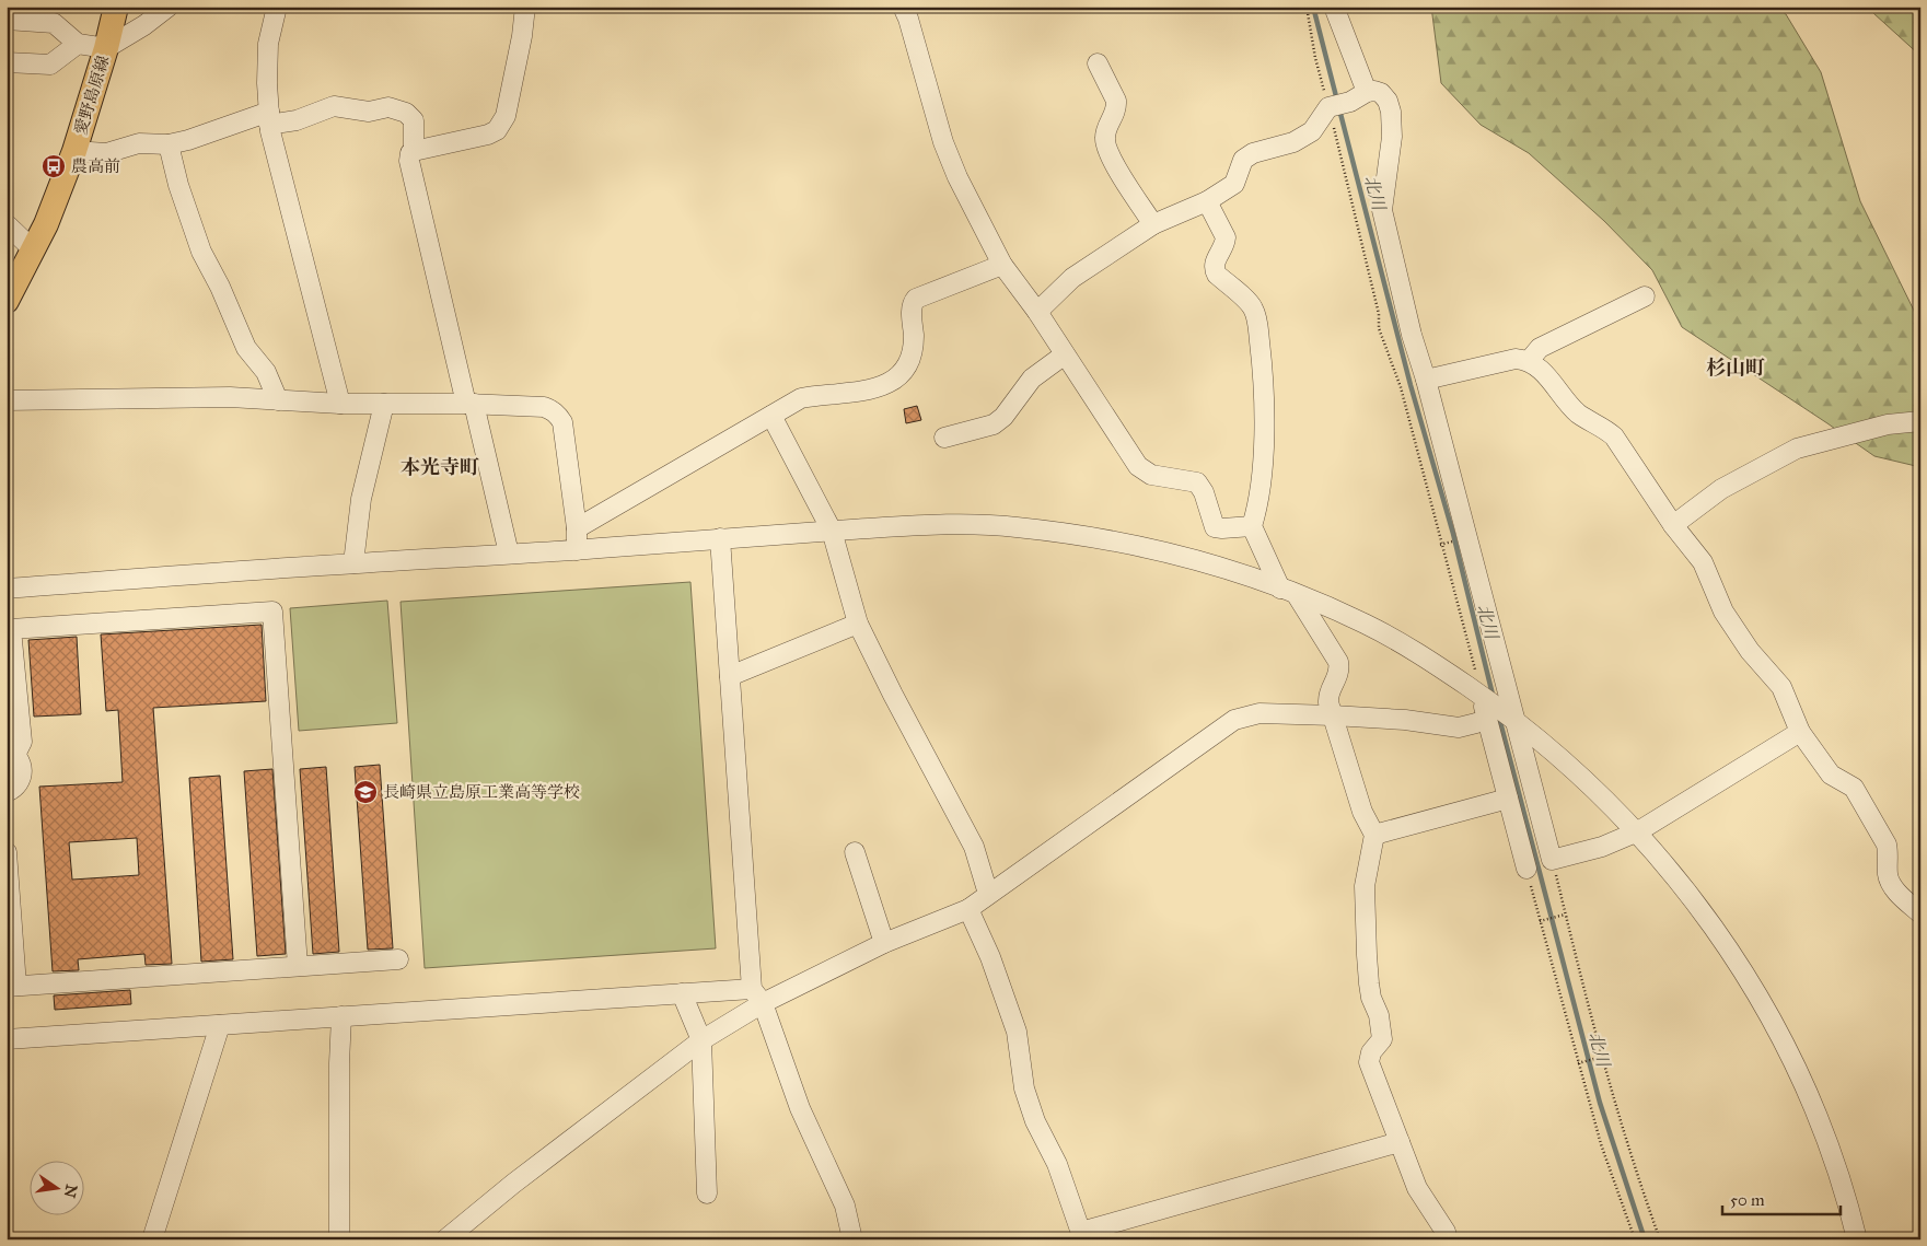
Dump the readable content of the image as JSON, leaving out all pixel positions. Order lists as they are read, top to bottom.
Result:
{
  "streets": {
    "main road": ["愛野島原線"]
  },
  "districts": ["杉山町", "本光寺町"],
  "water": ["北川"],
  "places": {
    "bus stop": ["農高前"],
    "school or university": ["長崎県立島原工業高等学校"]
  },
  "scale_bar": "50 m",
  "north": "right"
}
